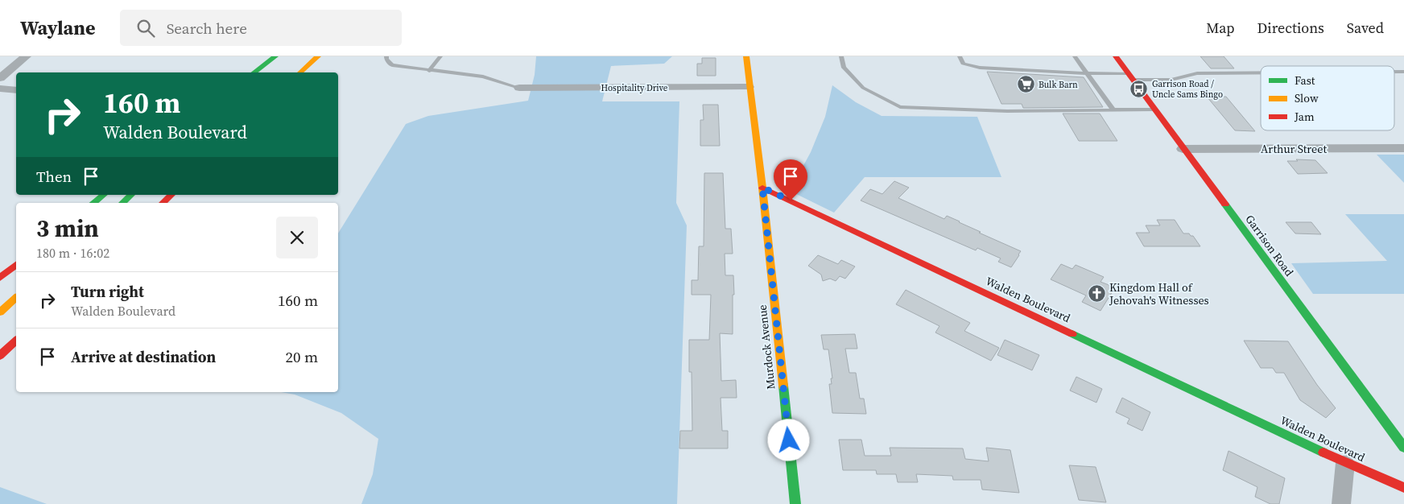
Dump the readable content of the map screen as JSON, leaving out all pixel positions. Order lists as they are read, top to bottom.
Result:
{
  "streets": {
    "main road": ["Garrison Road", "Walden Boulevard", "Murdock Avenue"],
    "street": ["Hospitality Drive", "Arthur Street"]
  },
  "crossings": [
    ["Arthur Street", "Garrison Road"],
    ["Walden Boulevard", "Murdock Avenue"]
  ],
  "places": {
    "supermarket": ["Bulk Barn"],
    "bus stop": ["Garrison Road / Uncle Sams Bingo"],
    "church": ["Kingdom Hall of Jehovah's Witnesses"]
  },
  "legend": ["Fast", "Slow", "Jam"],
  "page": {
    "header": "Waylane",
    "search": "Search here",
    "nav": ["Map", "Directions", "Saved"],
    "turn": ["160 m", "Walden Boulevard"],
    "then": "Then",
    "heading": ["3 min", "180 m · 16:02"],
    "list": [
      {
        "name": "Turn right",
        "note": "Walden Boulevard",
        "value": "160 m"
      },
      {
        "name": "Arrive at destination",
        "value": "20 m"
      }
    ]
  }
}
